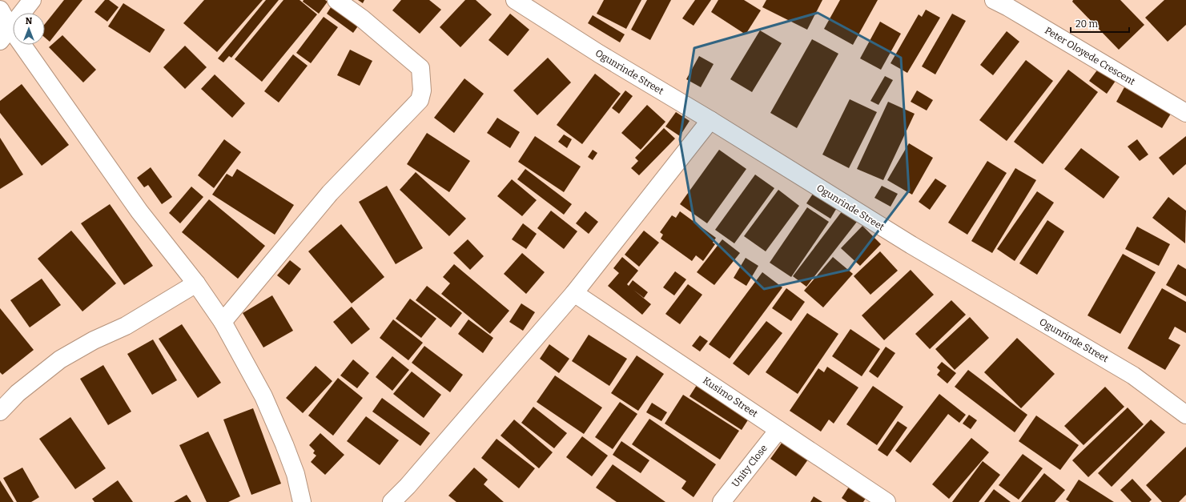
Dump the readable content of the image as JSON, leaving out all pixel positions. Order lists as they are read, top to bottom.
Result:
{
  "streets": {
    "street": [
      "Peter Oloyede Crescent",
      "Ogunrinde Street",
      "Kusimo Street",
      "Unity Close"
    ]
  },
  "crossings": [
    ["Kusimo Street", "Unity Close"]
  ],
  "scale_bar": "20 m",
  "north": "top"
}
